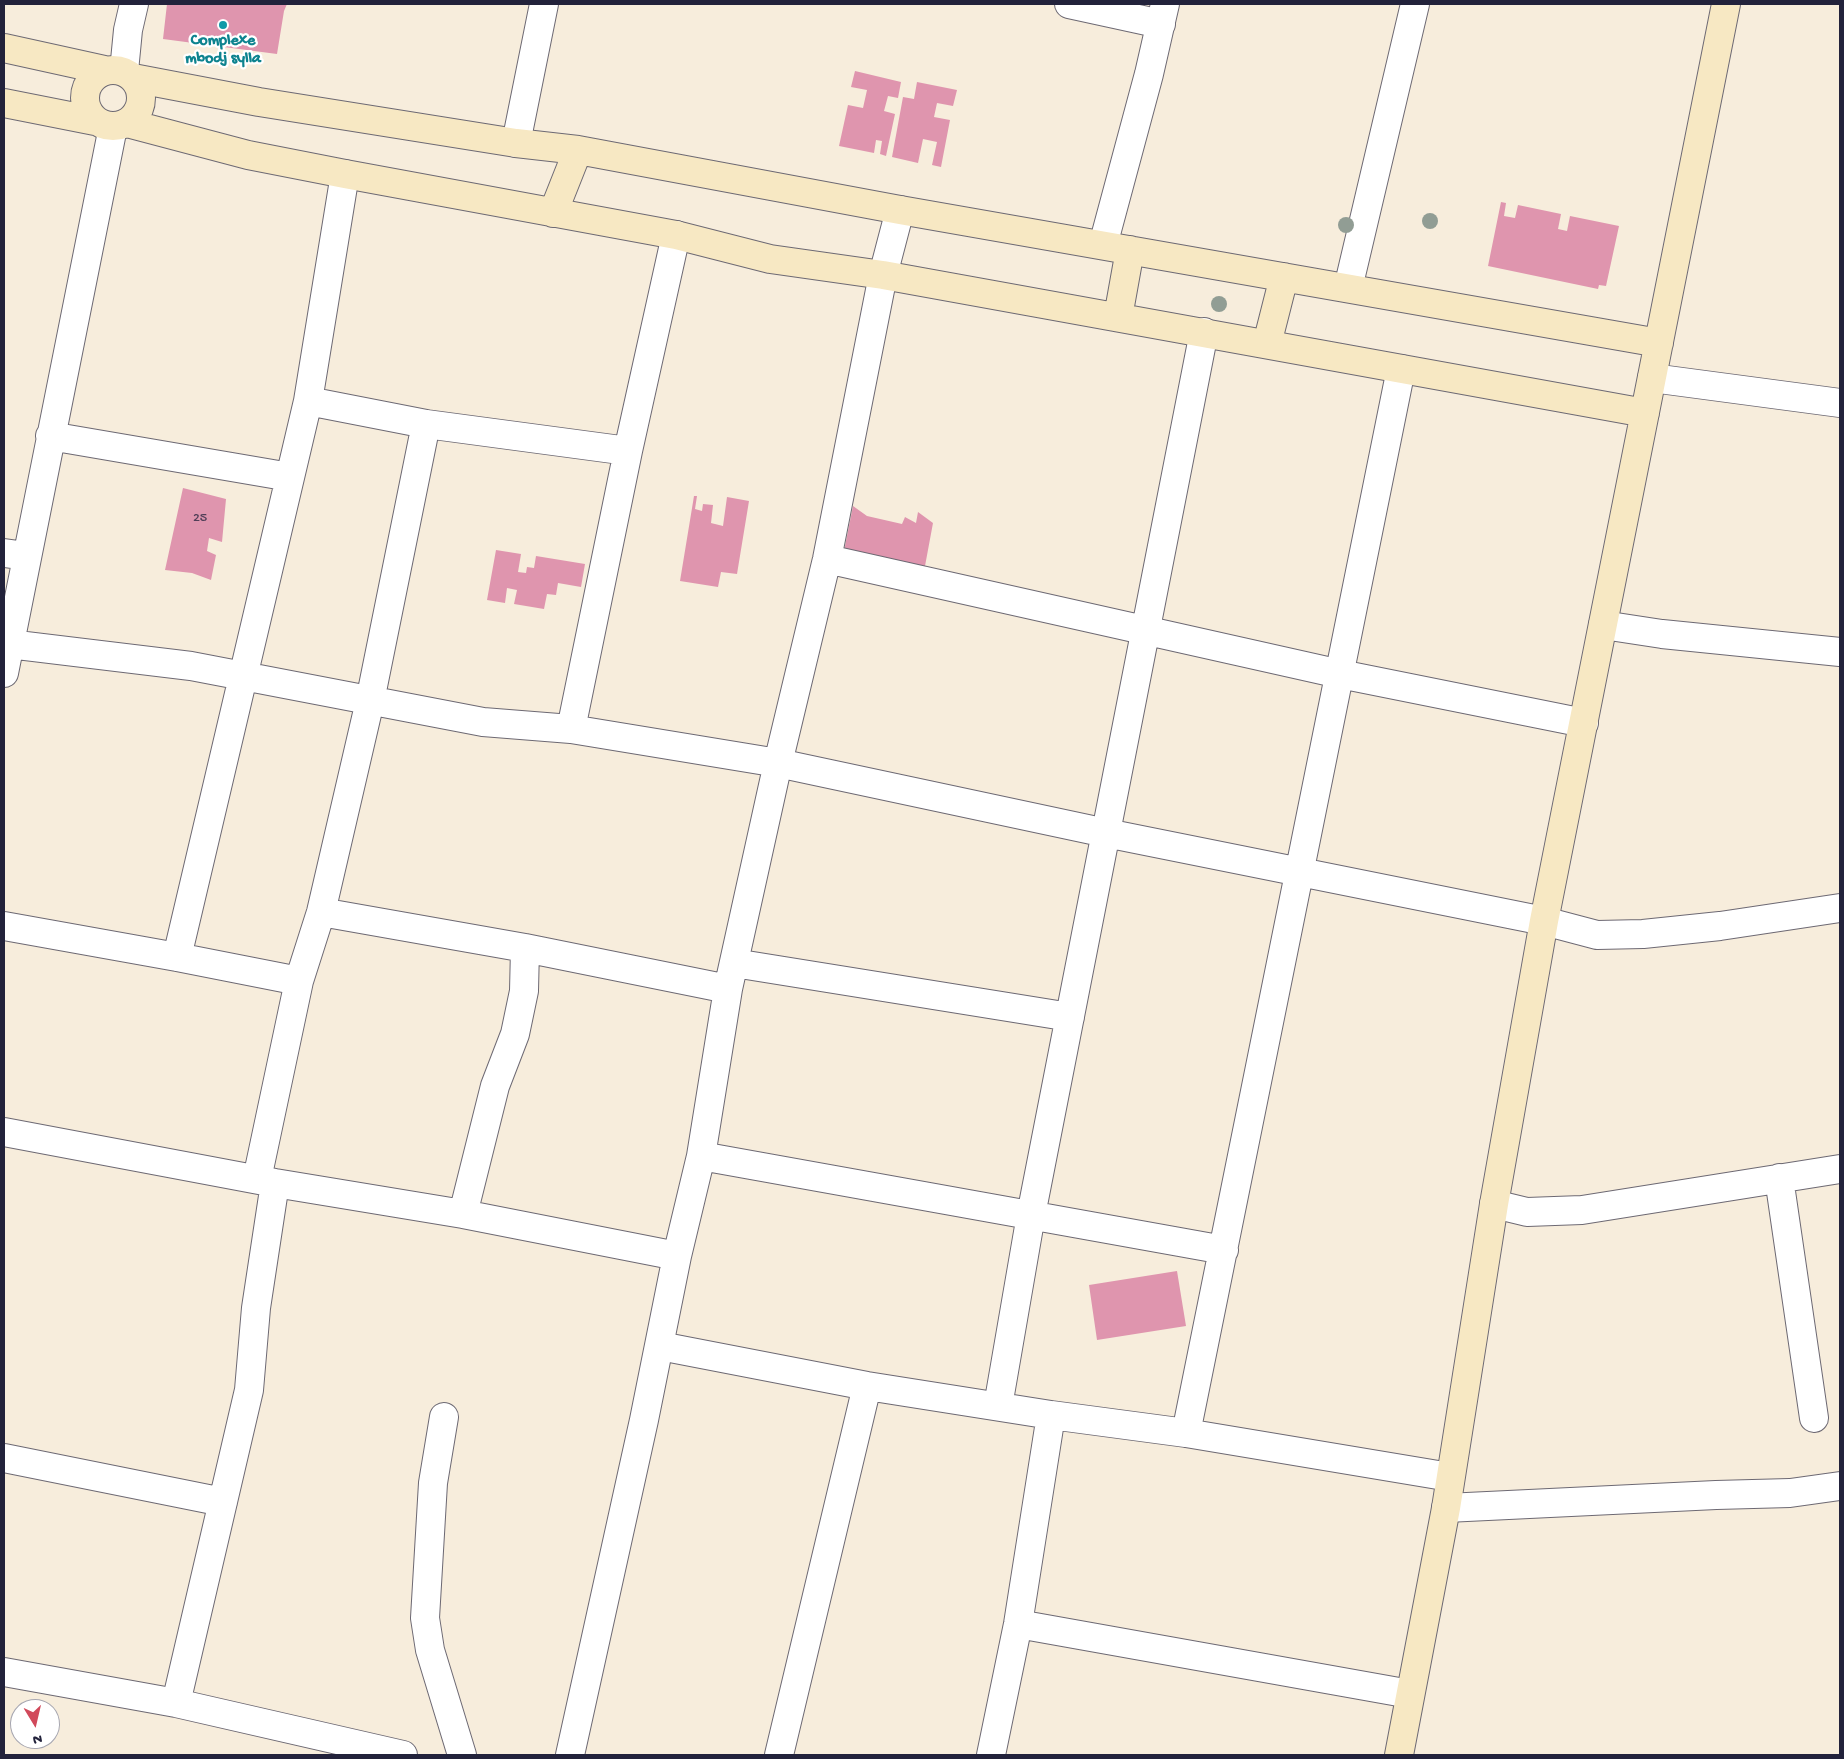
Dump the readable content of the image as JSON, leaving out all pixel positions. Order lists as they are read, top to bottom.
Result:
{
  "places": ["Complexe mbodj sylla"],
  "house_numbers": ["25"],
  "north": "bottom"
}
